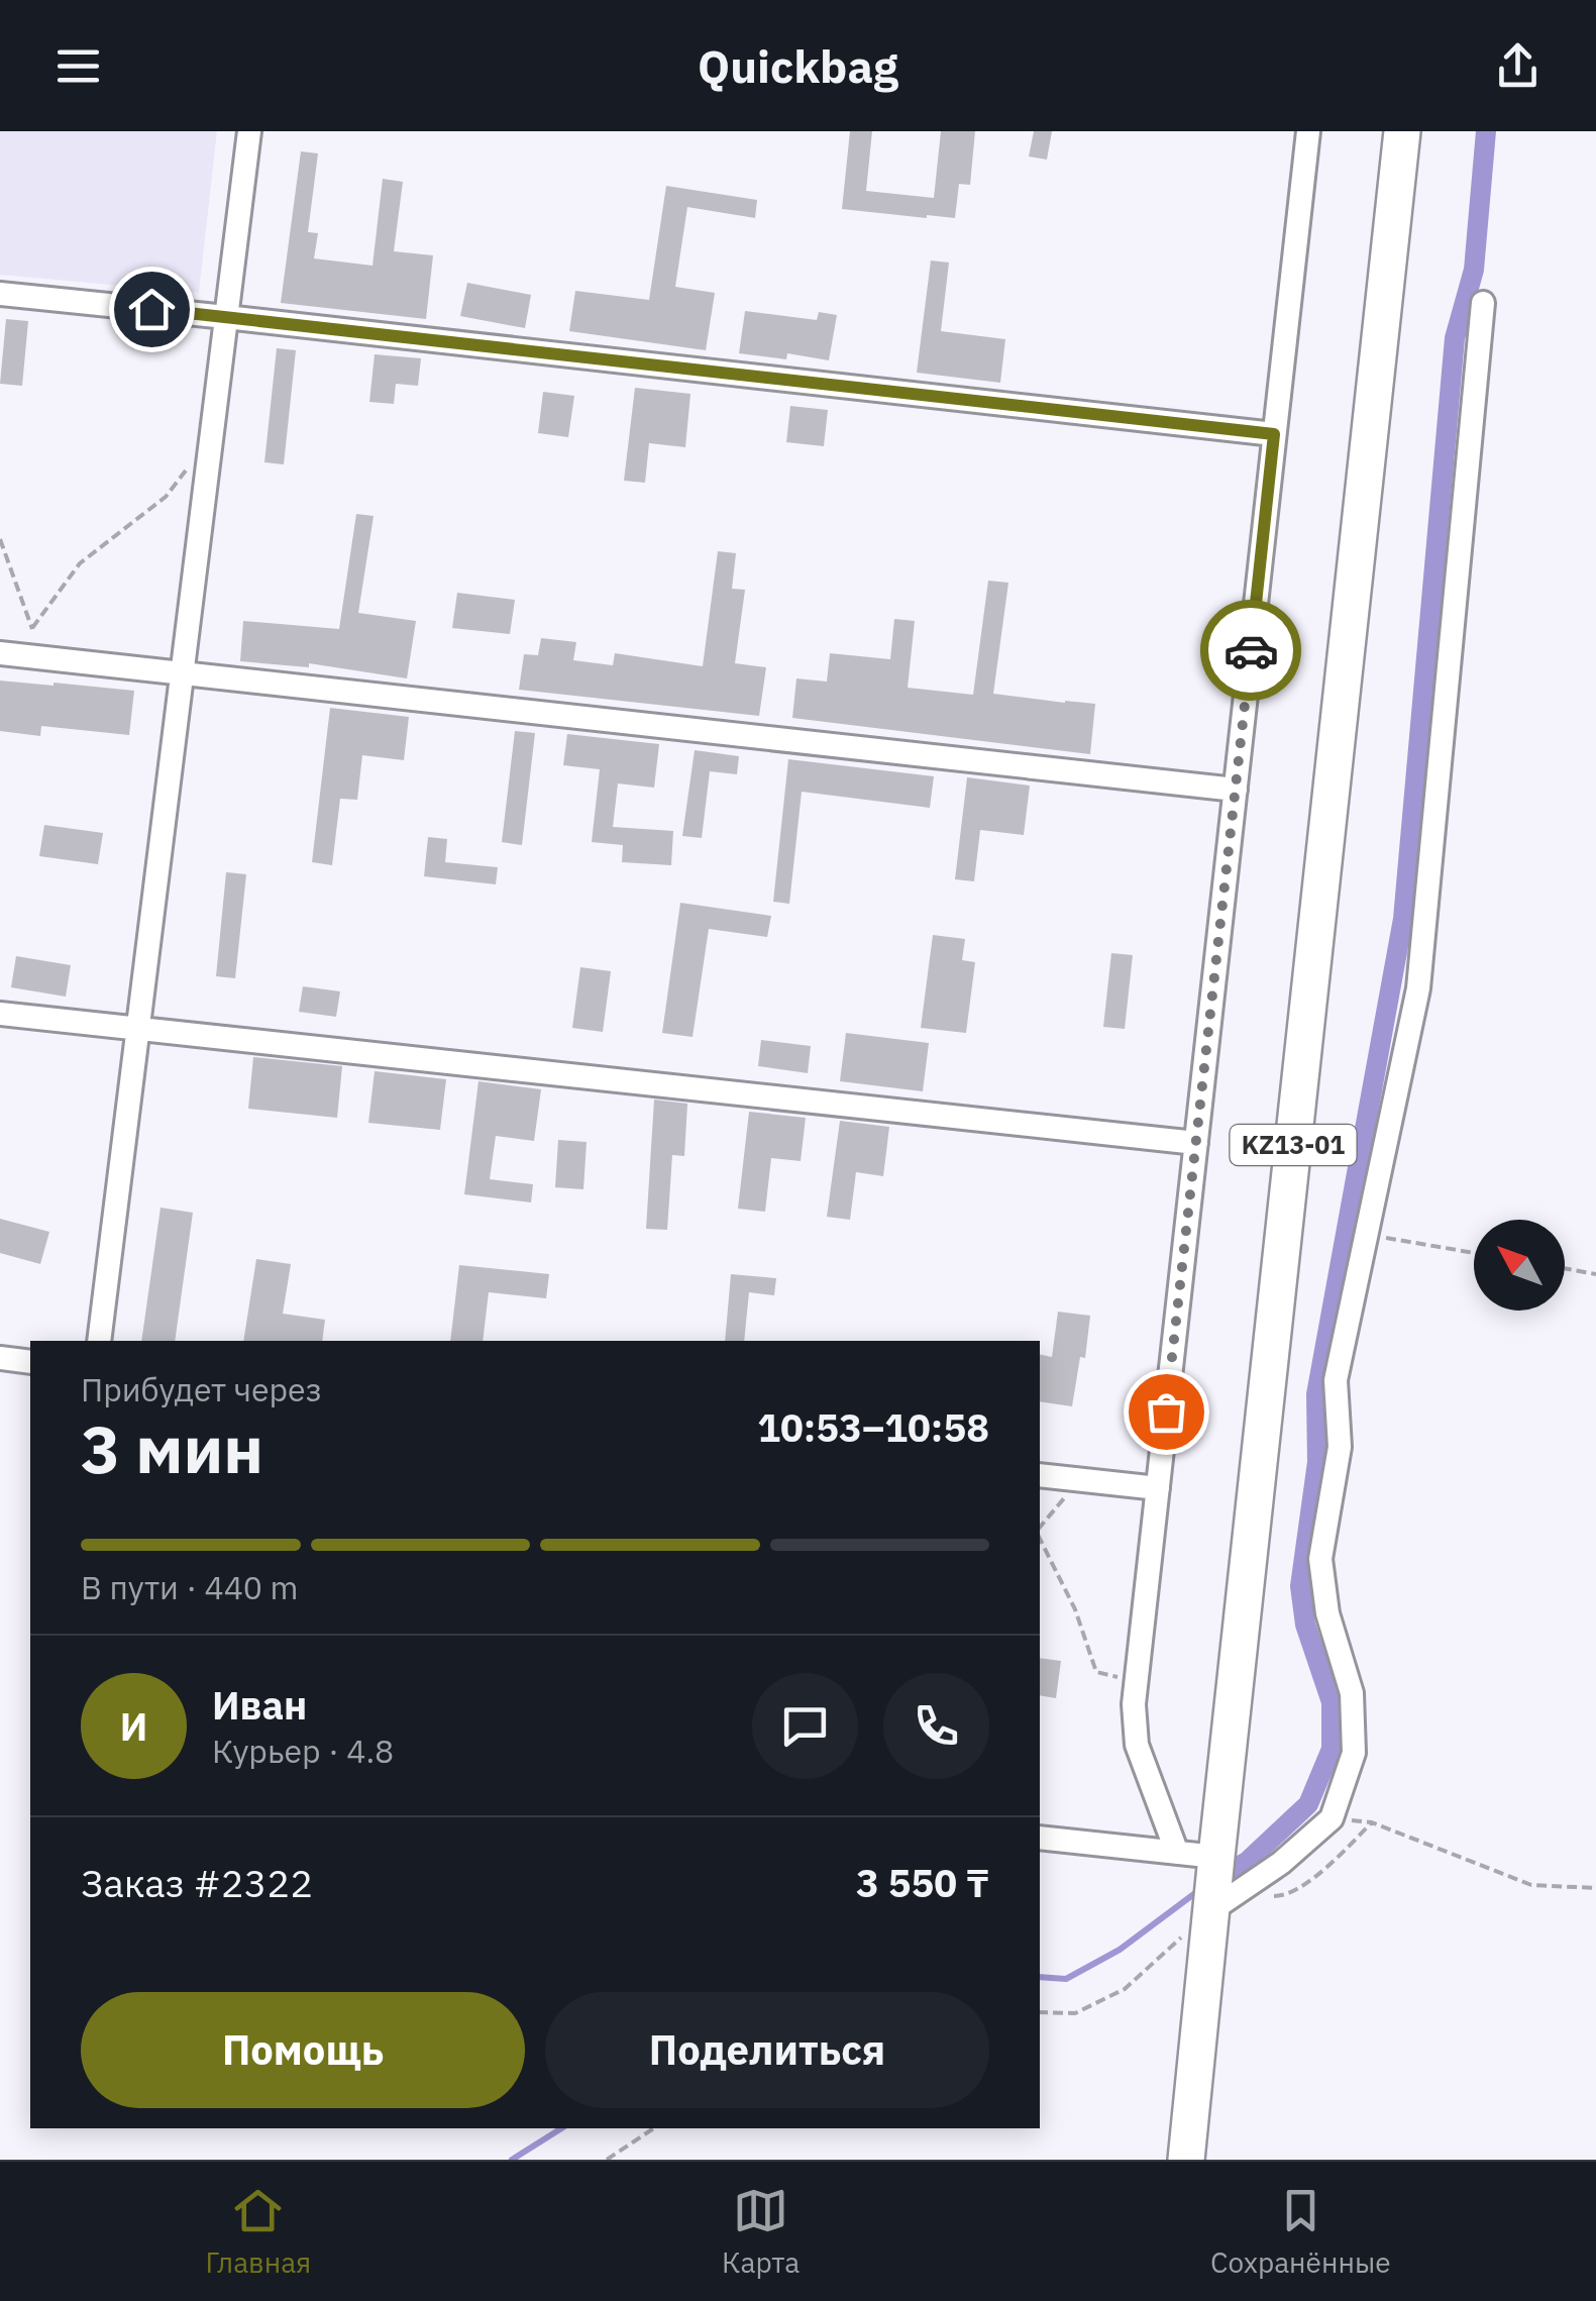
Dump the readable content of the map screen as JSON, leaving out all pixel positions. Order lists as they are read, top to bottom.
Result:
{
  "streets": {
    "highway": ["KZ13-01"]
  },
  "north": "top left",
  "page": {
    "header": "Quickbag",
    "heading": ["3 мин", "Прибудет через", "10:53–10:58"],
    "panel": [
      "Иван",
      "Курьер · 4.8",
      "Заказ #2322",
      "3 550 ₸"
    ],
    "bar": "В пути · 440 m",
    "round": "И",
    "buttons": ["Помощь", "Поделиться"],
    "tabs": ["Главная", "Карта", "Сохранённые"]
  }
}
